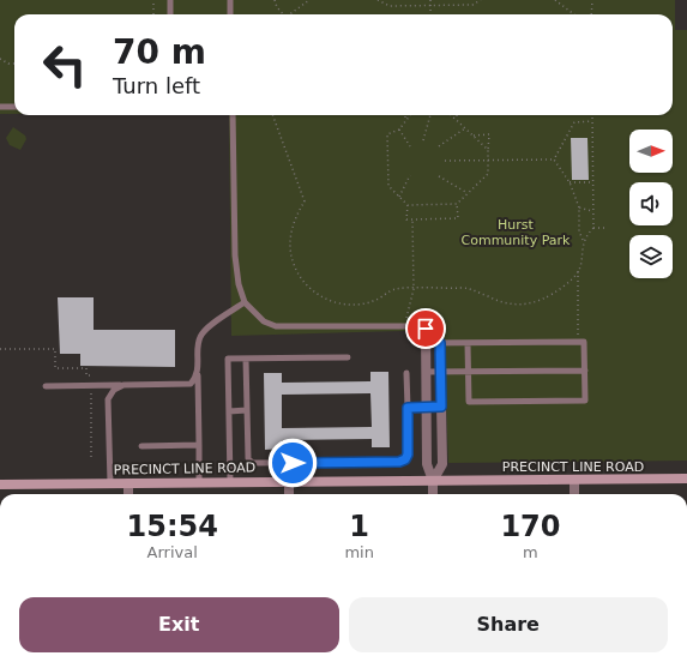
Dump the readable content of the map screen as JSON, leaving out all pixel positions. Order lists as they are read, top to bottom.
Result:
{
  "streets": {
    "main road": ["PRECINCT LINE ROAD"]
  },
  "parks": ["Hurst Community Park"],
  "north": "right",
  "page": {
    "turn": ["70 m", "Turn left"],
    "eta": [
      "15:54",
      "Arrival",
      "1",
      "min",
      "170",
      "m"
    ],
    "buttons": ["Exit", "Share"]
  }
}
